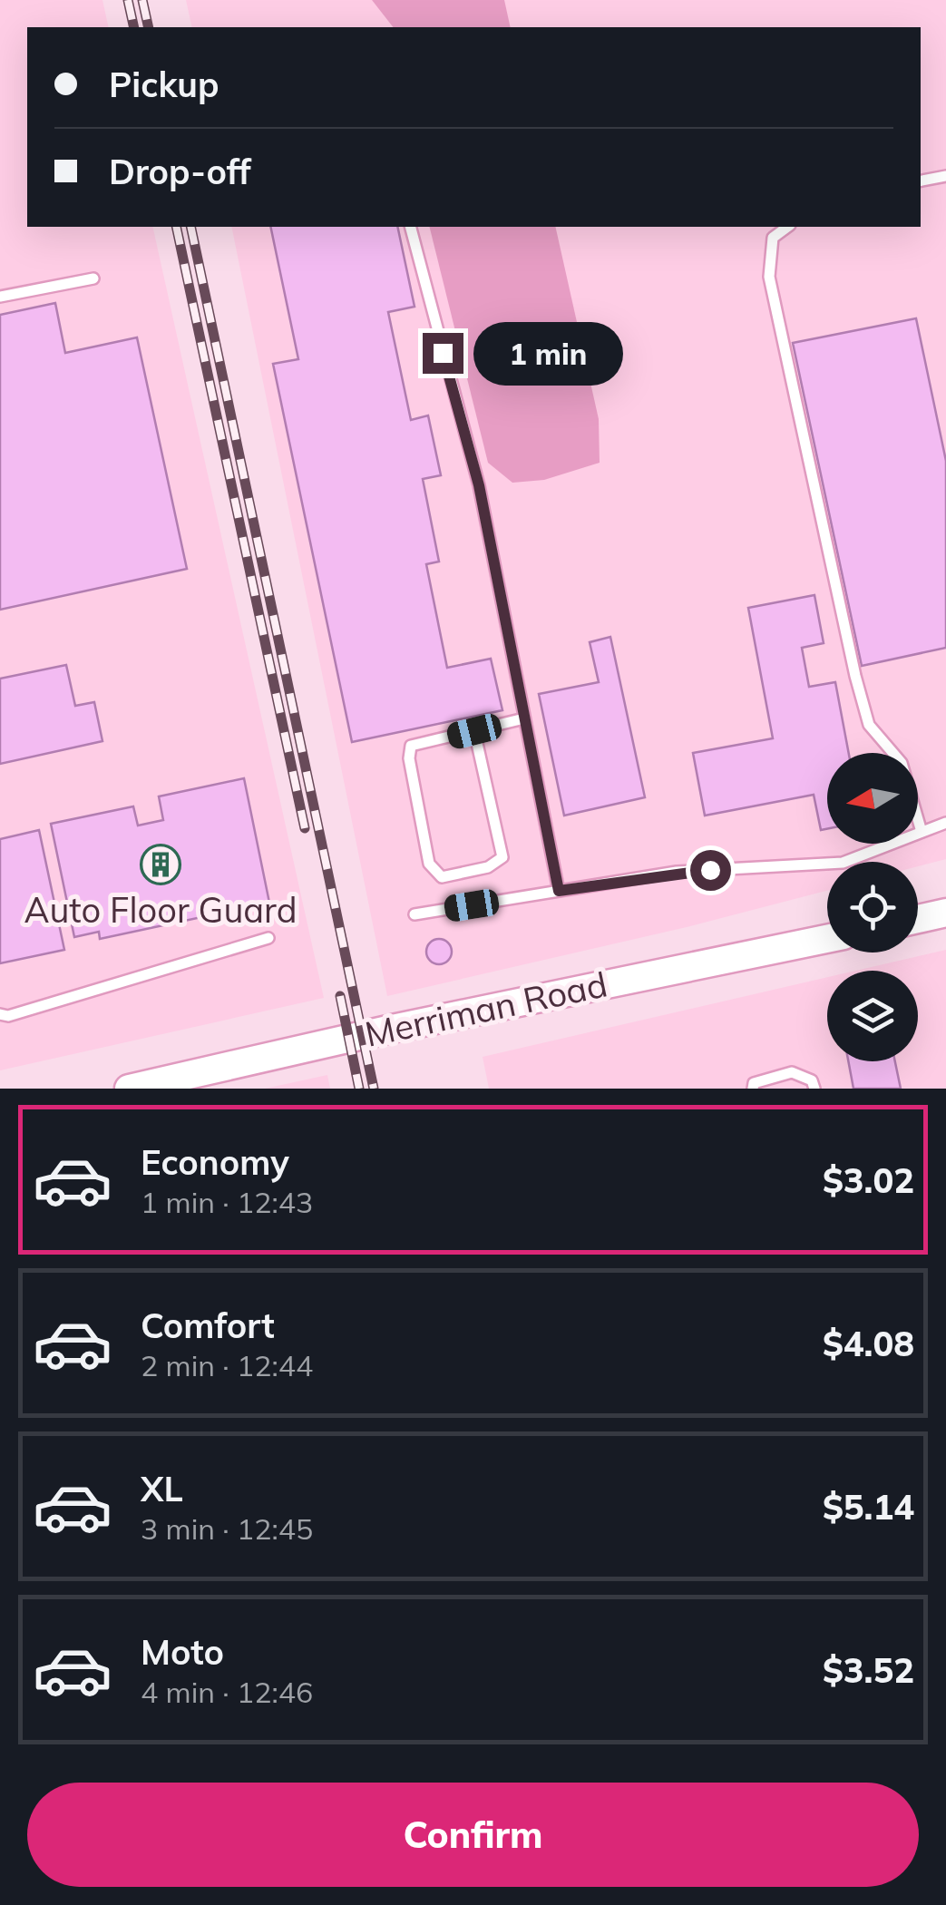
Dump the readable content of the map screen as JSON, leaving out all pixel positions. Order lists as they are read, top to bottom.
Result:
{
  "streets": {
    "main road": ["Merriman Road"]
  },
  "places": {
    "building": ["Auto Floor Guard"]
  },
  "north": "left",
  "page": {
    "banner": ["Pickup", "Drop-off"],
    "bubble": "1 min",
    "list": [
      {
        "name": "Economy",
        "note": "1 min · 12:43",
        "value": "$3.02"
      },
      {
        "name": "Comfort",
        "note": "2 min · 12:44",
        "value": "$4.08"
      },
      {
        "name": "XL",
        "note": "3 min · 12:45",
        "value": "$5.14"
      },
      {
        "name": "Moto",
        "note": "4 min · 12:46",
        "value": "$3.52"
      }
    ],
    "buttons": "Confirm"
  }
}
